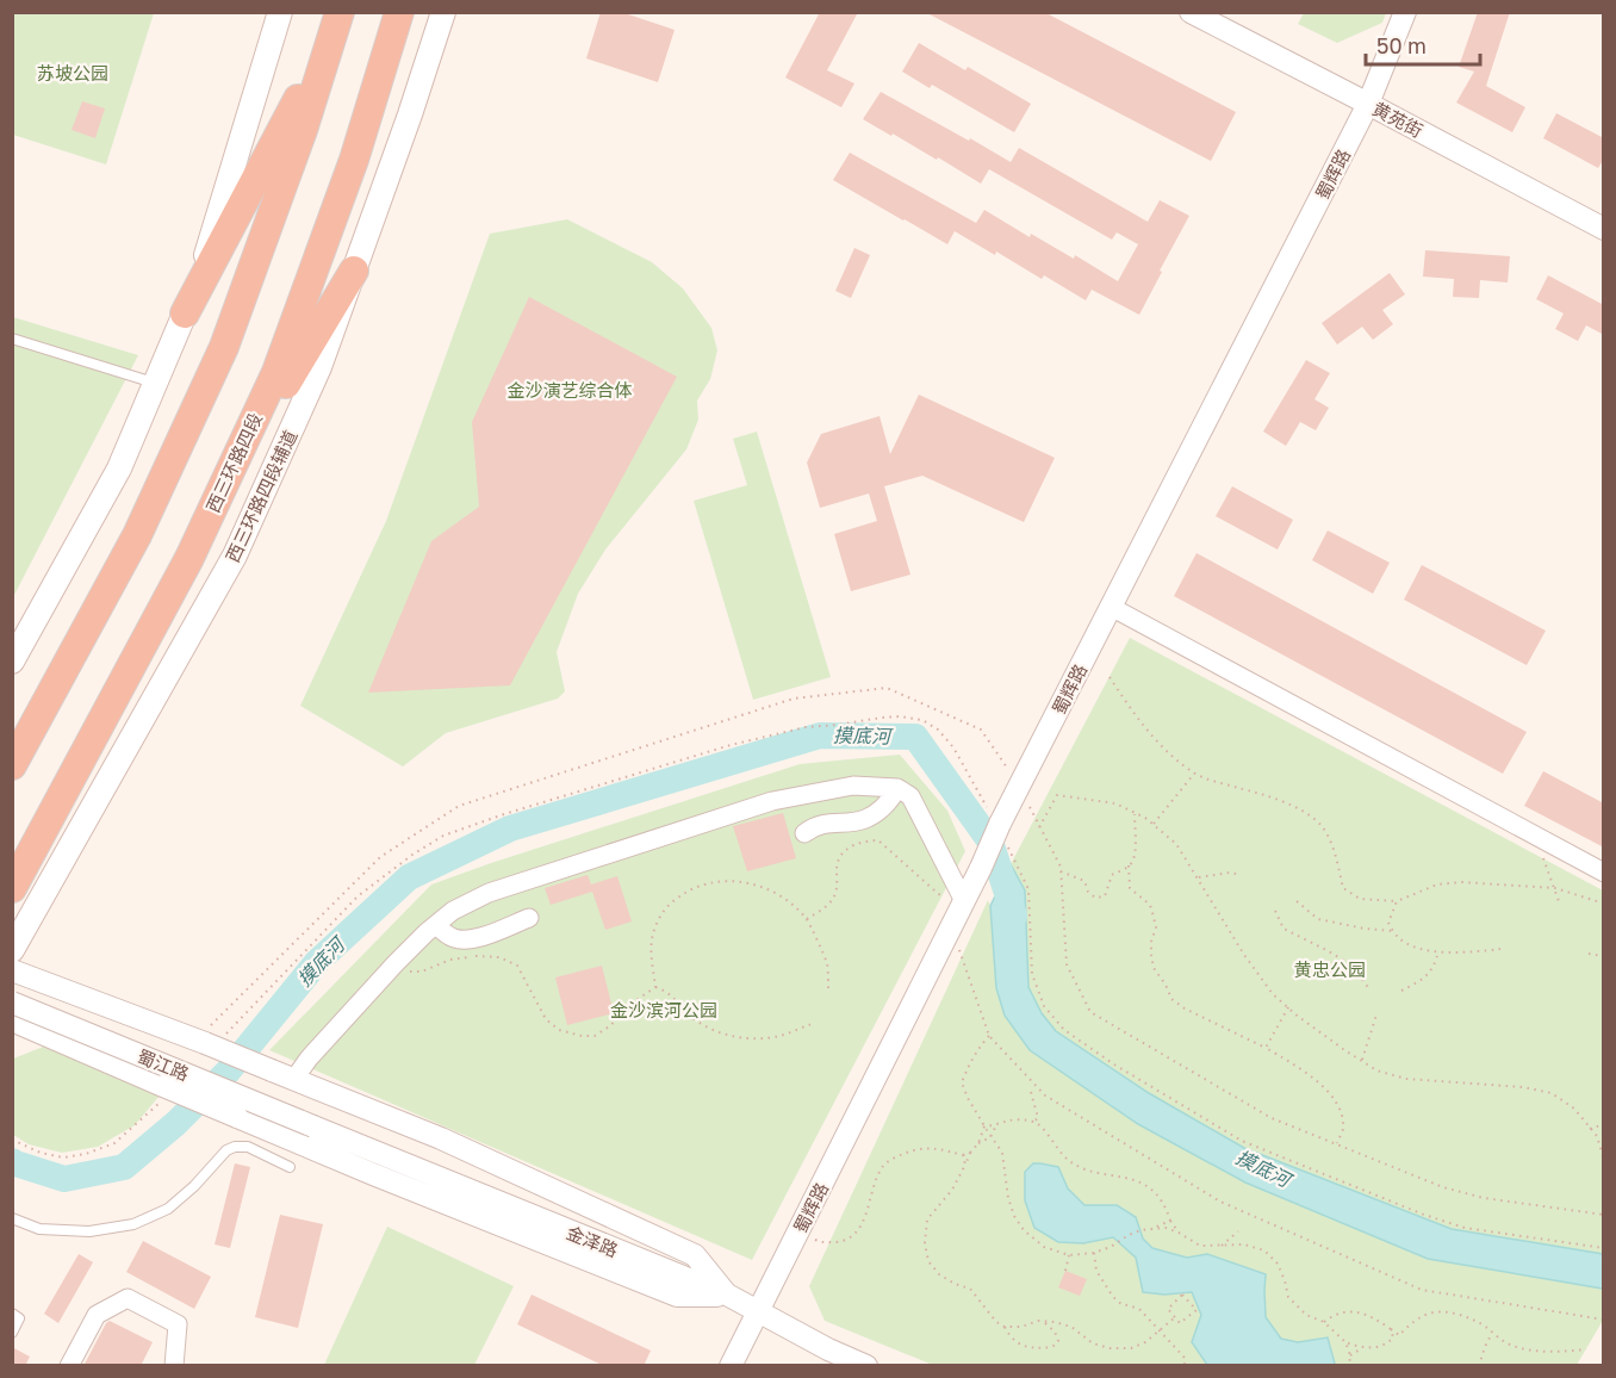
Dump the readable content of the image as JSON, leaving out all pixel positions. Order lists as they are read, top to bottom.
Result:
{
  "streets": {
    "highway": ["西三环路四段"],
    "main road": ["西三环路四段辅道"],
    "street": [
      "黄苑街",
      "蜀辉路",
      "蜀江路",
      "金泽路"
    ]
  },
  "crossings": [
    ["黄苑街", "蜀辉路"],
    ["蜀辉路", "金泽路"],
    ["蜀江路", "金泽路"]
  ],
  "water": ["摸底河"],
  "parks": [
    "苏坡公园",
    "金沙演艺综合体",
    "黄忠公园",
    "金沙滨河公园"
  ],
  "scale_bar": "50 m"
}
